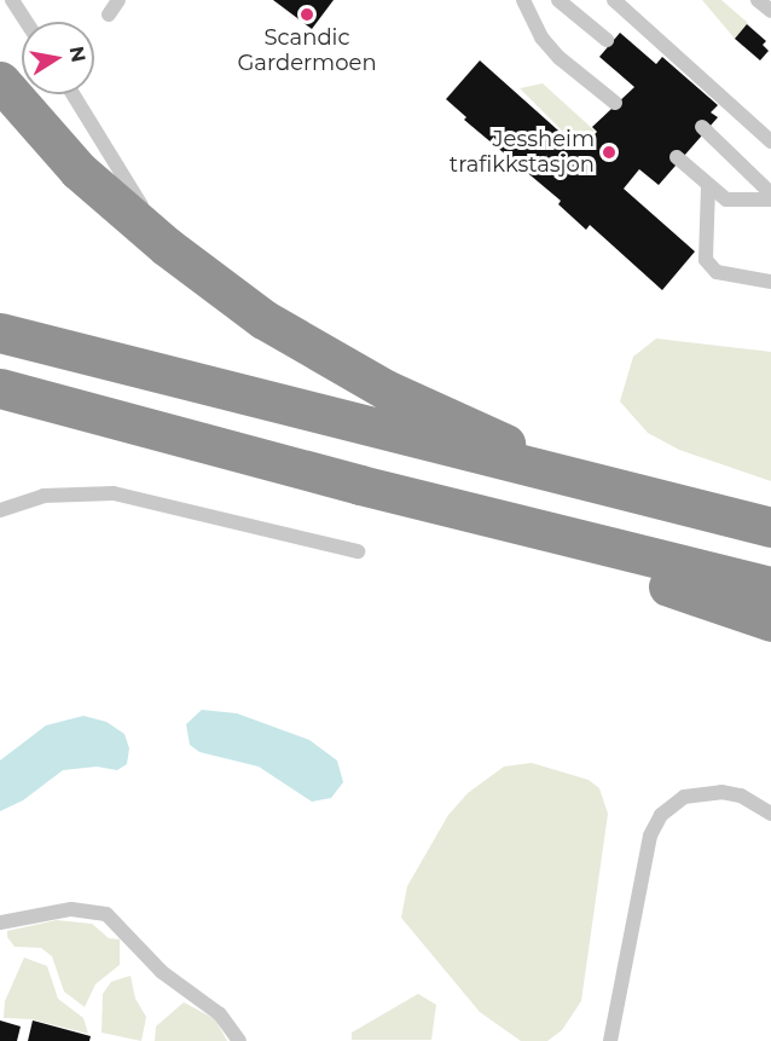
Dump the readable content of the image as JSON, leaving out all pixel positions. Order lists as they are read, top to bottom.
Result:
{
  "places": ["Scandic Gardermoen", "Jessheim trafikkstasjon"],
  "north": "right"
}
